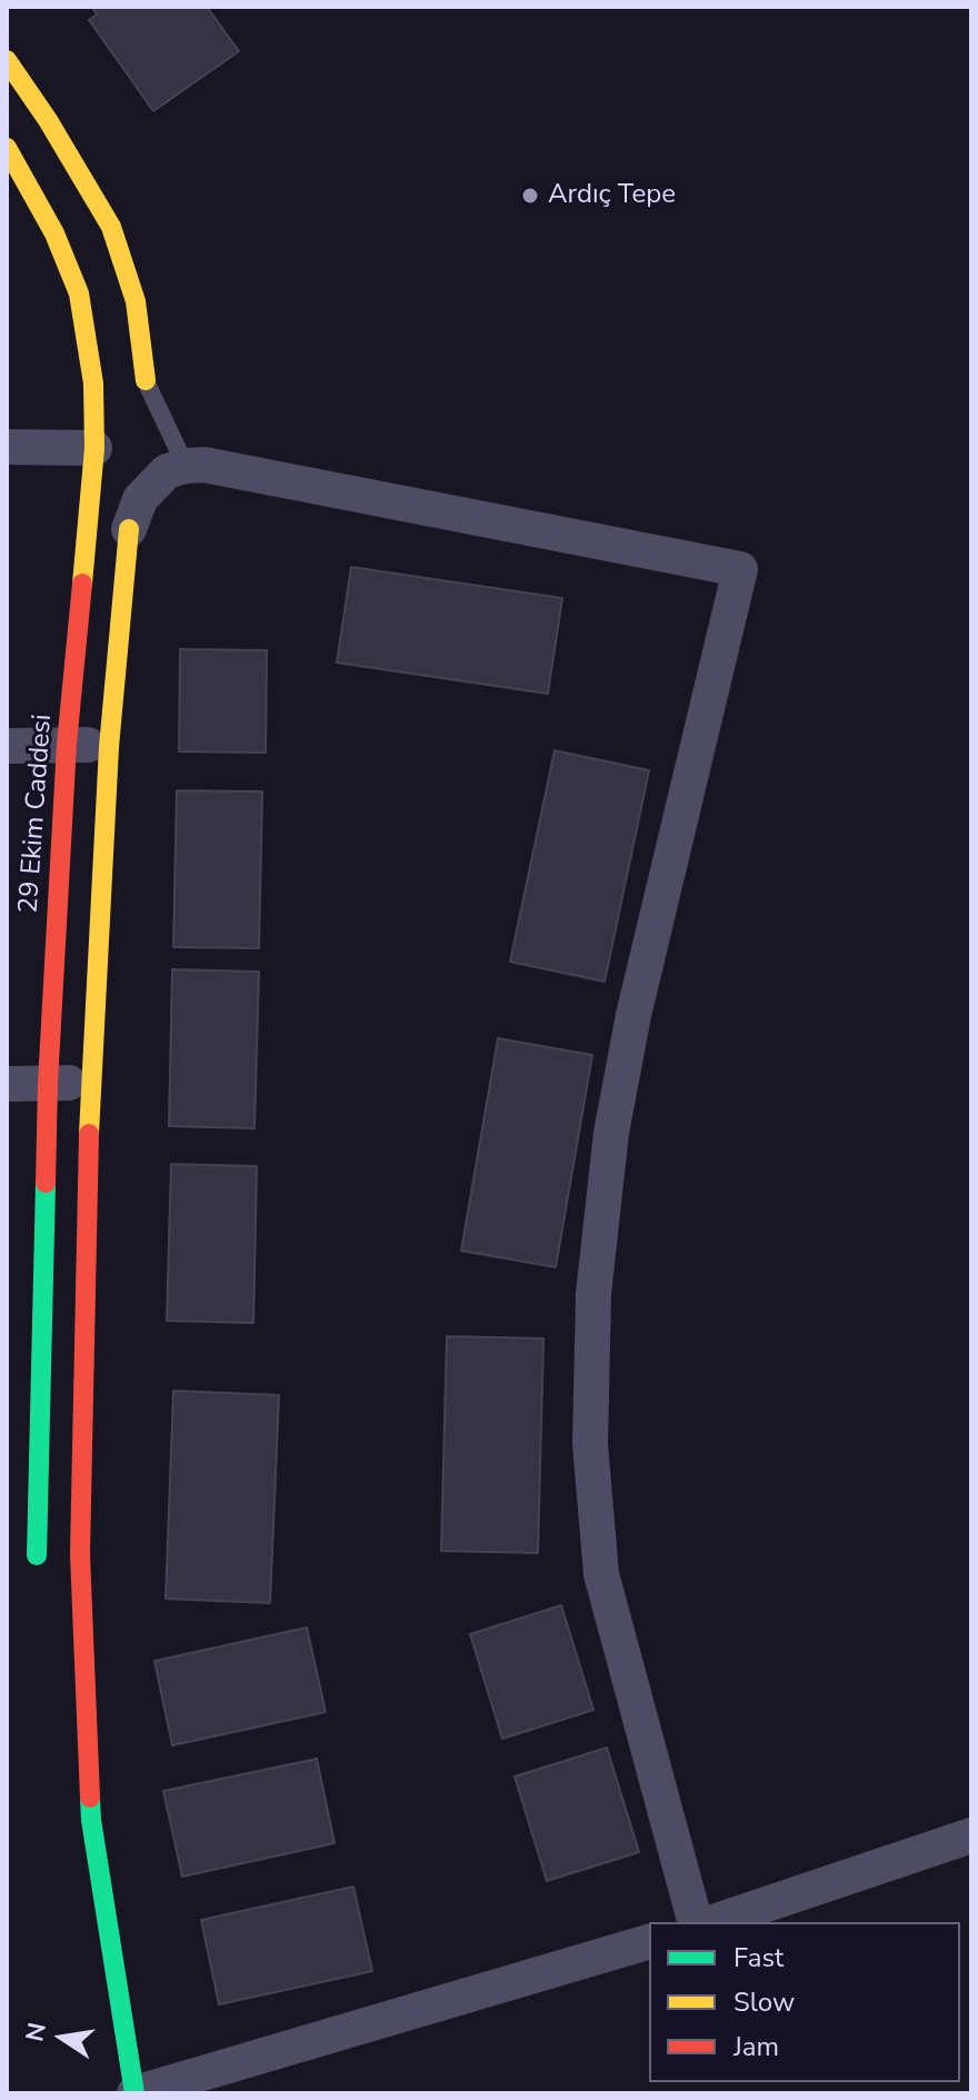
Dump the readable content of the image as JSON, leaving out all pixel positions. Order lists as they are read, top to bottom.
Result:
{
  "streets": {
    "street": ["29 Ekim Caddesi"]
  },
  "places": ["Ardıç Tepe"],
  "legend": ["Fast", "Slow", "Jam"],
  "north": "left"
}
